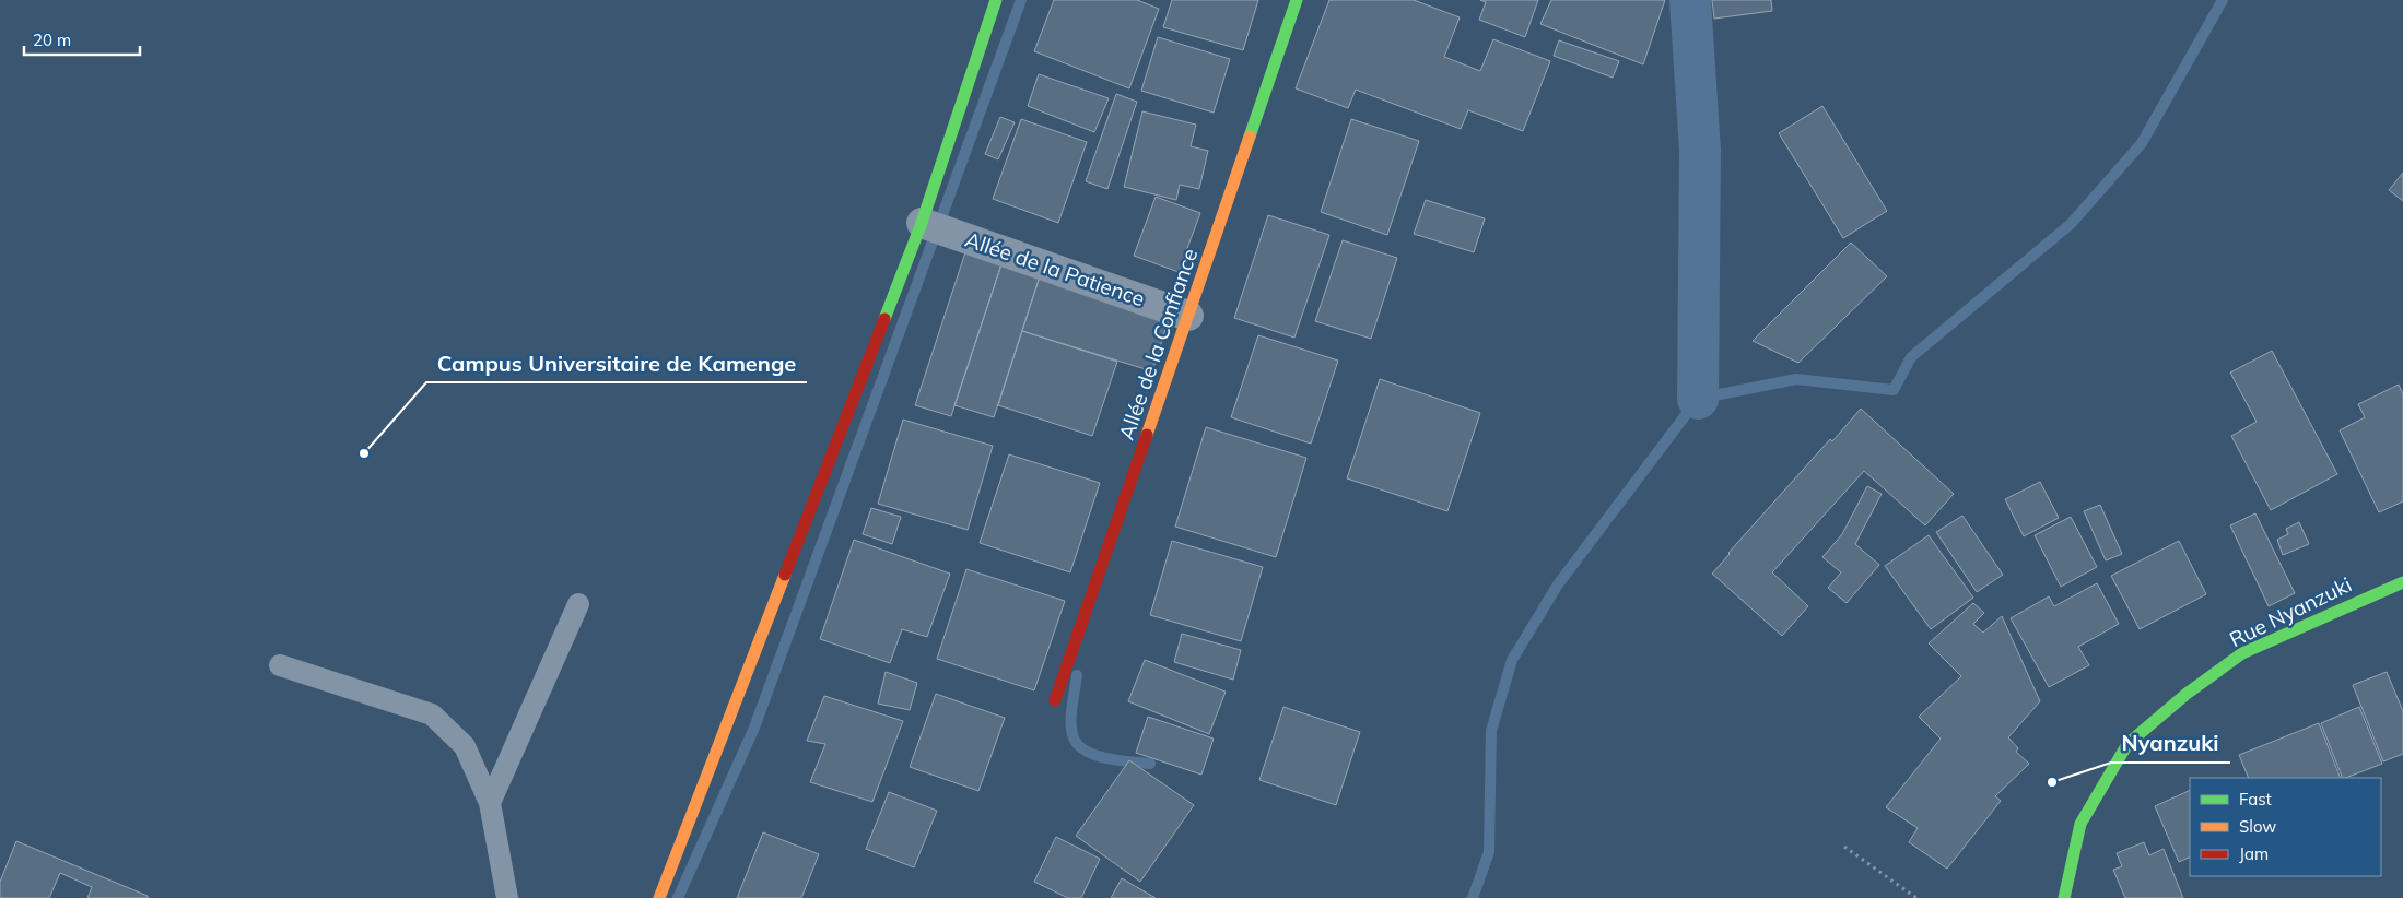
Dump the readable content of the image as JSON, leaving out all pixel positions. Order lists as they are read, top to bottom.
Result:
{
  "streets": {
    "street": ["Allée de la Patience", "Allée de la Confiance", "Rue Nyanzuki"]
  },
  "crossings": [
    ["Allée de la Patience", "Allée de la Confiance"]
  ],
  "places": ["Campus Universitaire de Kamenge", "Nyanzuki"],
  "legend": ["Fast", "Slow", "Jam"],
  "scale_bar": "20 m"
}
